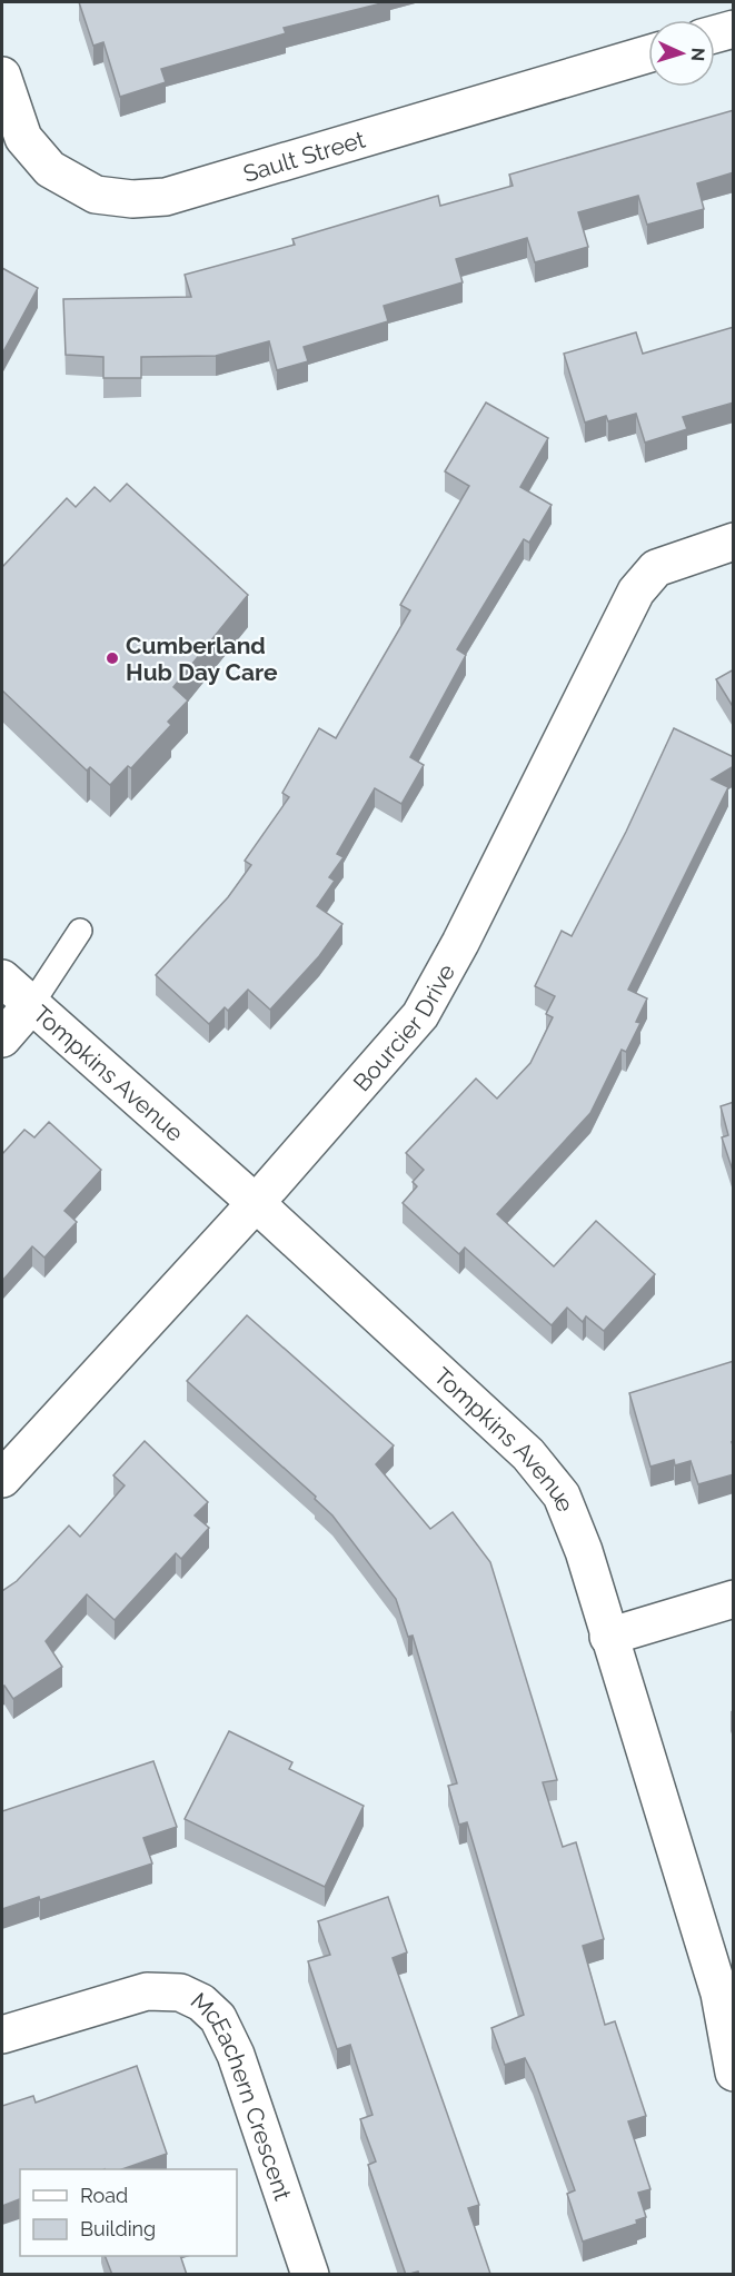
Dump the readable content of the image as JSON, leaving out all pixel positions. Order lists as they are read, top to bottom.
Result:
{
  "streets": {
    "street": [
      "Sault Street",
      "Bourcier Drive",
      "Tompkins Avenue",
      "McEachern Crescent"
    ]
  },
  "crossings": [
    ["Bourcier Drive", "Tompkins Avenue"]
  ],
  "places": ["Cumberland Hub Day Care"],
  "legend": ["Road", "Building"],
  "north": "right"
}
